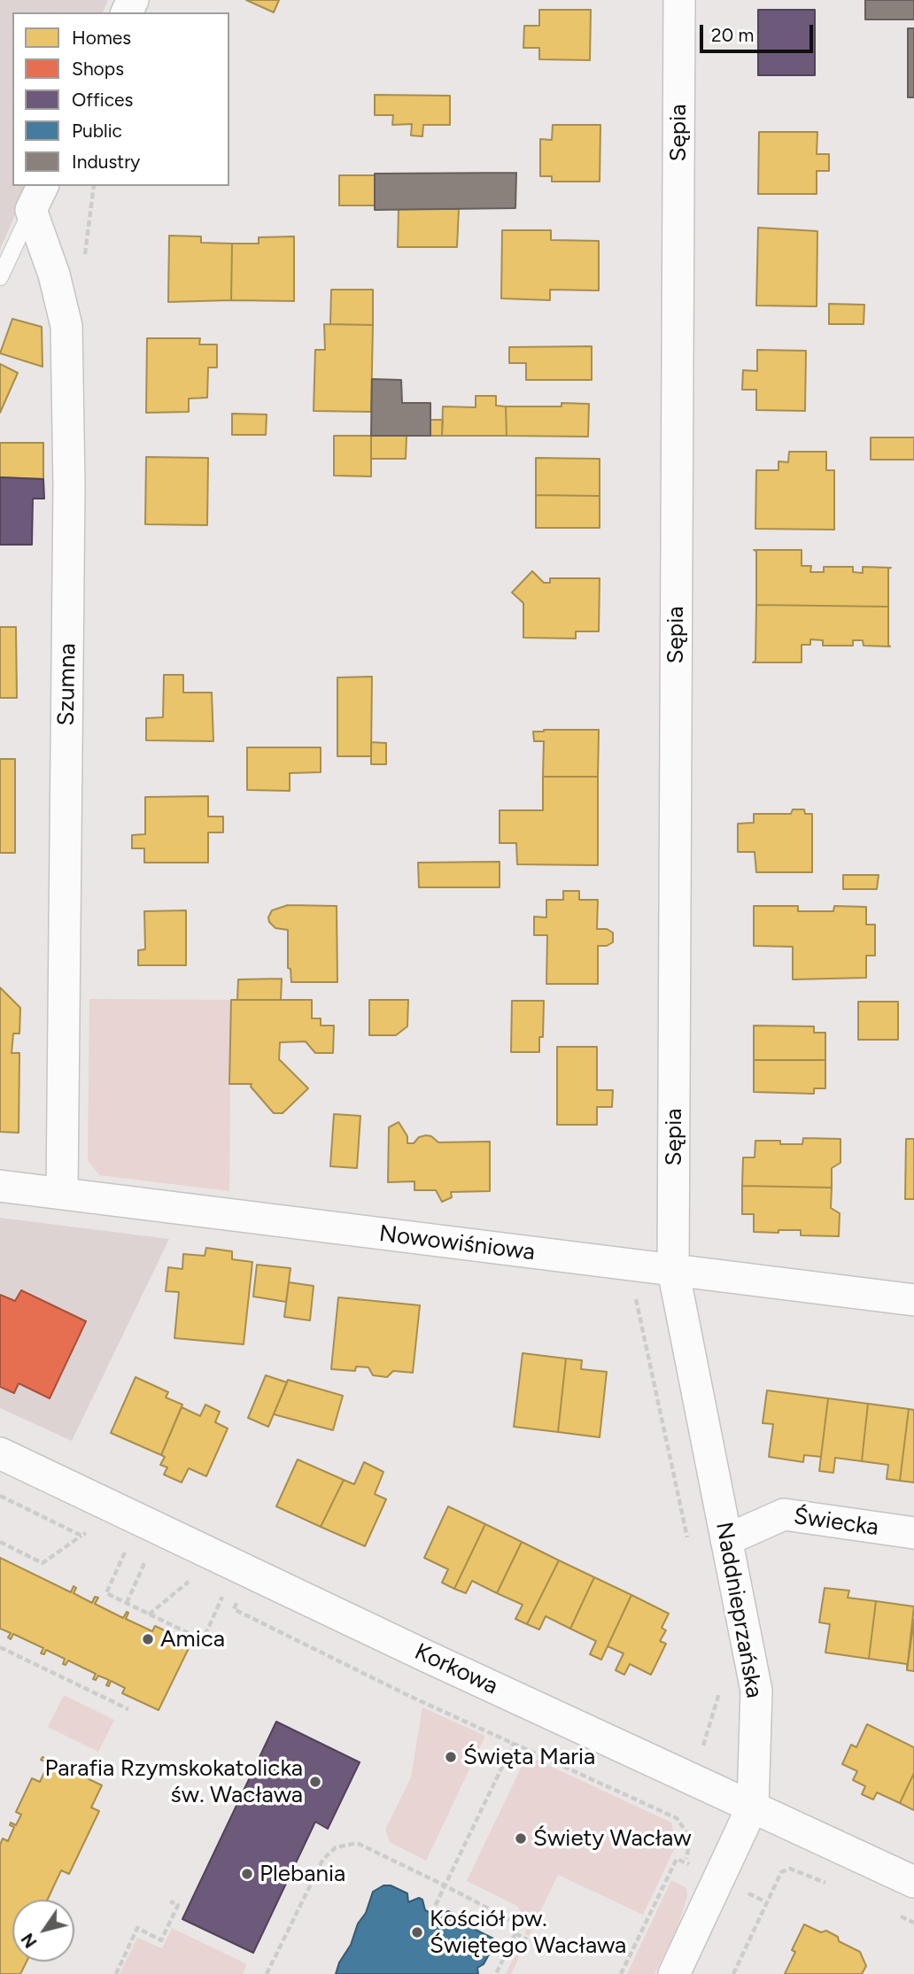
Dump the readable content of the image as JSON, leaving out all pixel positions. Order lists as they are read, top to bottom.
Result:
{
  "streets": {
    "street": [
      "Sępia",
      "Szumna",
      "Nowowiśniowa",
      "Świecka",
      "Naddnieprzańska",
      "Korkowa"
    ]
  },
  "crossings": [
    ["Sępia", "Nowowiśniowa"],
    ["Sępia", "Naddnieprzańska"],
    ["Szumna", "Nowowiśniowa"],
    ["Nowowiśniowa", "Naddnieprzańska"],
    ["Świecka", "Naddnieprzańska"],
    ["Naddnieprzańska", "Korkowa"]
  ],
  "places": [
    "Amica",
    "Święta Maria",
    "Parafia Rzymskokatolicka św. Wacława",
    "Świety Wacław",
    "Plebania",
    "Kościół pw. Świętego Wacława"
  ],
  "legend": [
    "Homes",
    "Shops",
    "Offices",
    "Public",
    "Industry"
  ],
  "scale_bar": "20 m",
  "north": "bottom left"
}
